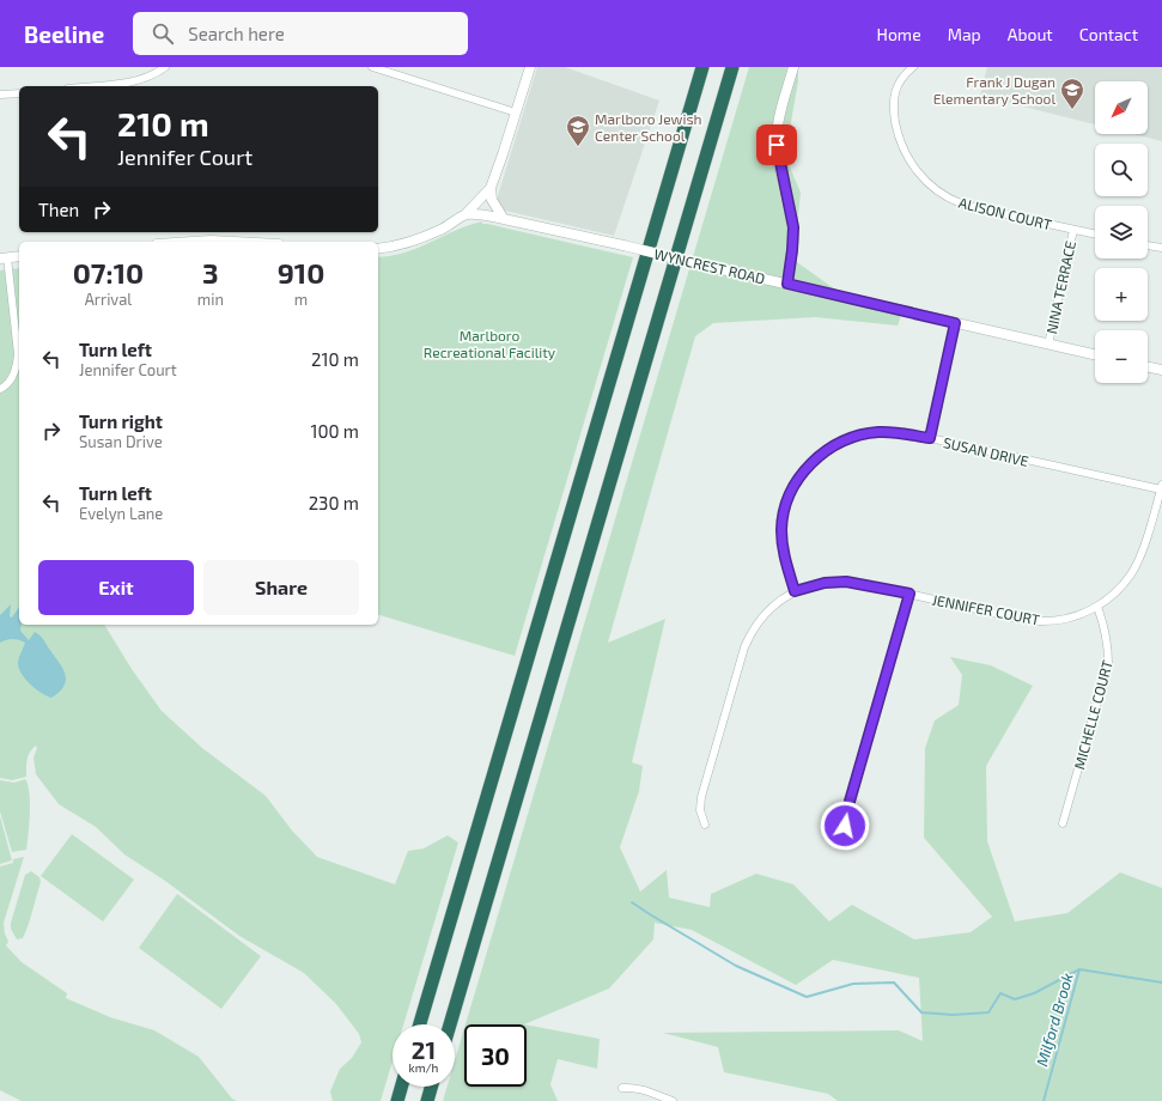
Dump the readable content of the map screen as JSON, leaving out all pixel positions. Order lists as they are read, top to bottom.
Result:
{
  "streets": {
    "street": [
      "ALISON COURT",
      "WYNCREST ROAD",
      "NINA TERRACE",
      "SUSAN DRIVE",
      "JENNIFER COURT",
      "MICHELLE COURT"
    ]
  },
  "crossings": [
    ["ALISON COURT", "NINA TERRACE"],
    ["WYNCREST ROAD", "NINA TERRACE"],
    ["SUSAN DRIVE", "JENNIFER COURT"],
    ["JENNIFER COURT", "MICHELLE COURT"]
  ],
  "water": ["Milford Brook"],
  "parks": ["Marlboro Recreational Facility"],
  "places": {
    "school or university": ["Frank J Dugan Elementary School", "Marlboro Jewish Center School"]
  },
  "north": "bottom left",
  "page": {
    "header": "Beeline",
    "search": "Search here",
    "nav": [
      "Home",
      "Map",
      "About",
      "Contact"
    ],
    "map_buttons": ["+", "−"],
    "turn": ["210 m", "Jennifer Court"],
    "then": "Then",
    "eta": [
      "07:10",
      "Arrival",
      "3",
      "min",
      "910",
      "m"
    ],
    "list": [
      {
        "name": "Turn left",
        "note": "Jennifer Court",
        "value": "210 m"
      },
      {
        "name": "Turn right",
        "note": "Susan Drive",
        "value": "100 m"
      },
      {
        "name": "Turn left",
        "note": "Evelyn Lane",
        "value": "230 m"
      }
    ],
    "buttons": ["Exit", "Share"],
    "speed": "21 km/h",
    "limit": "30"
  }
}
